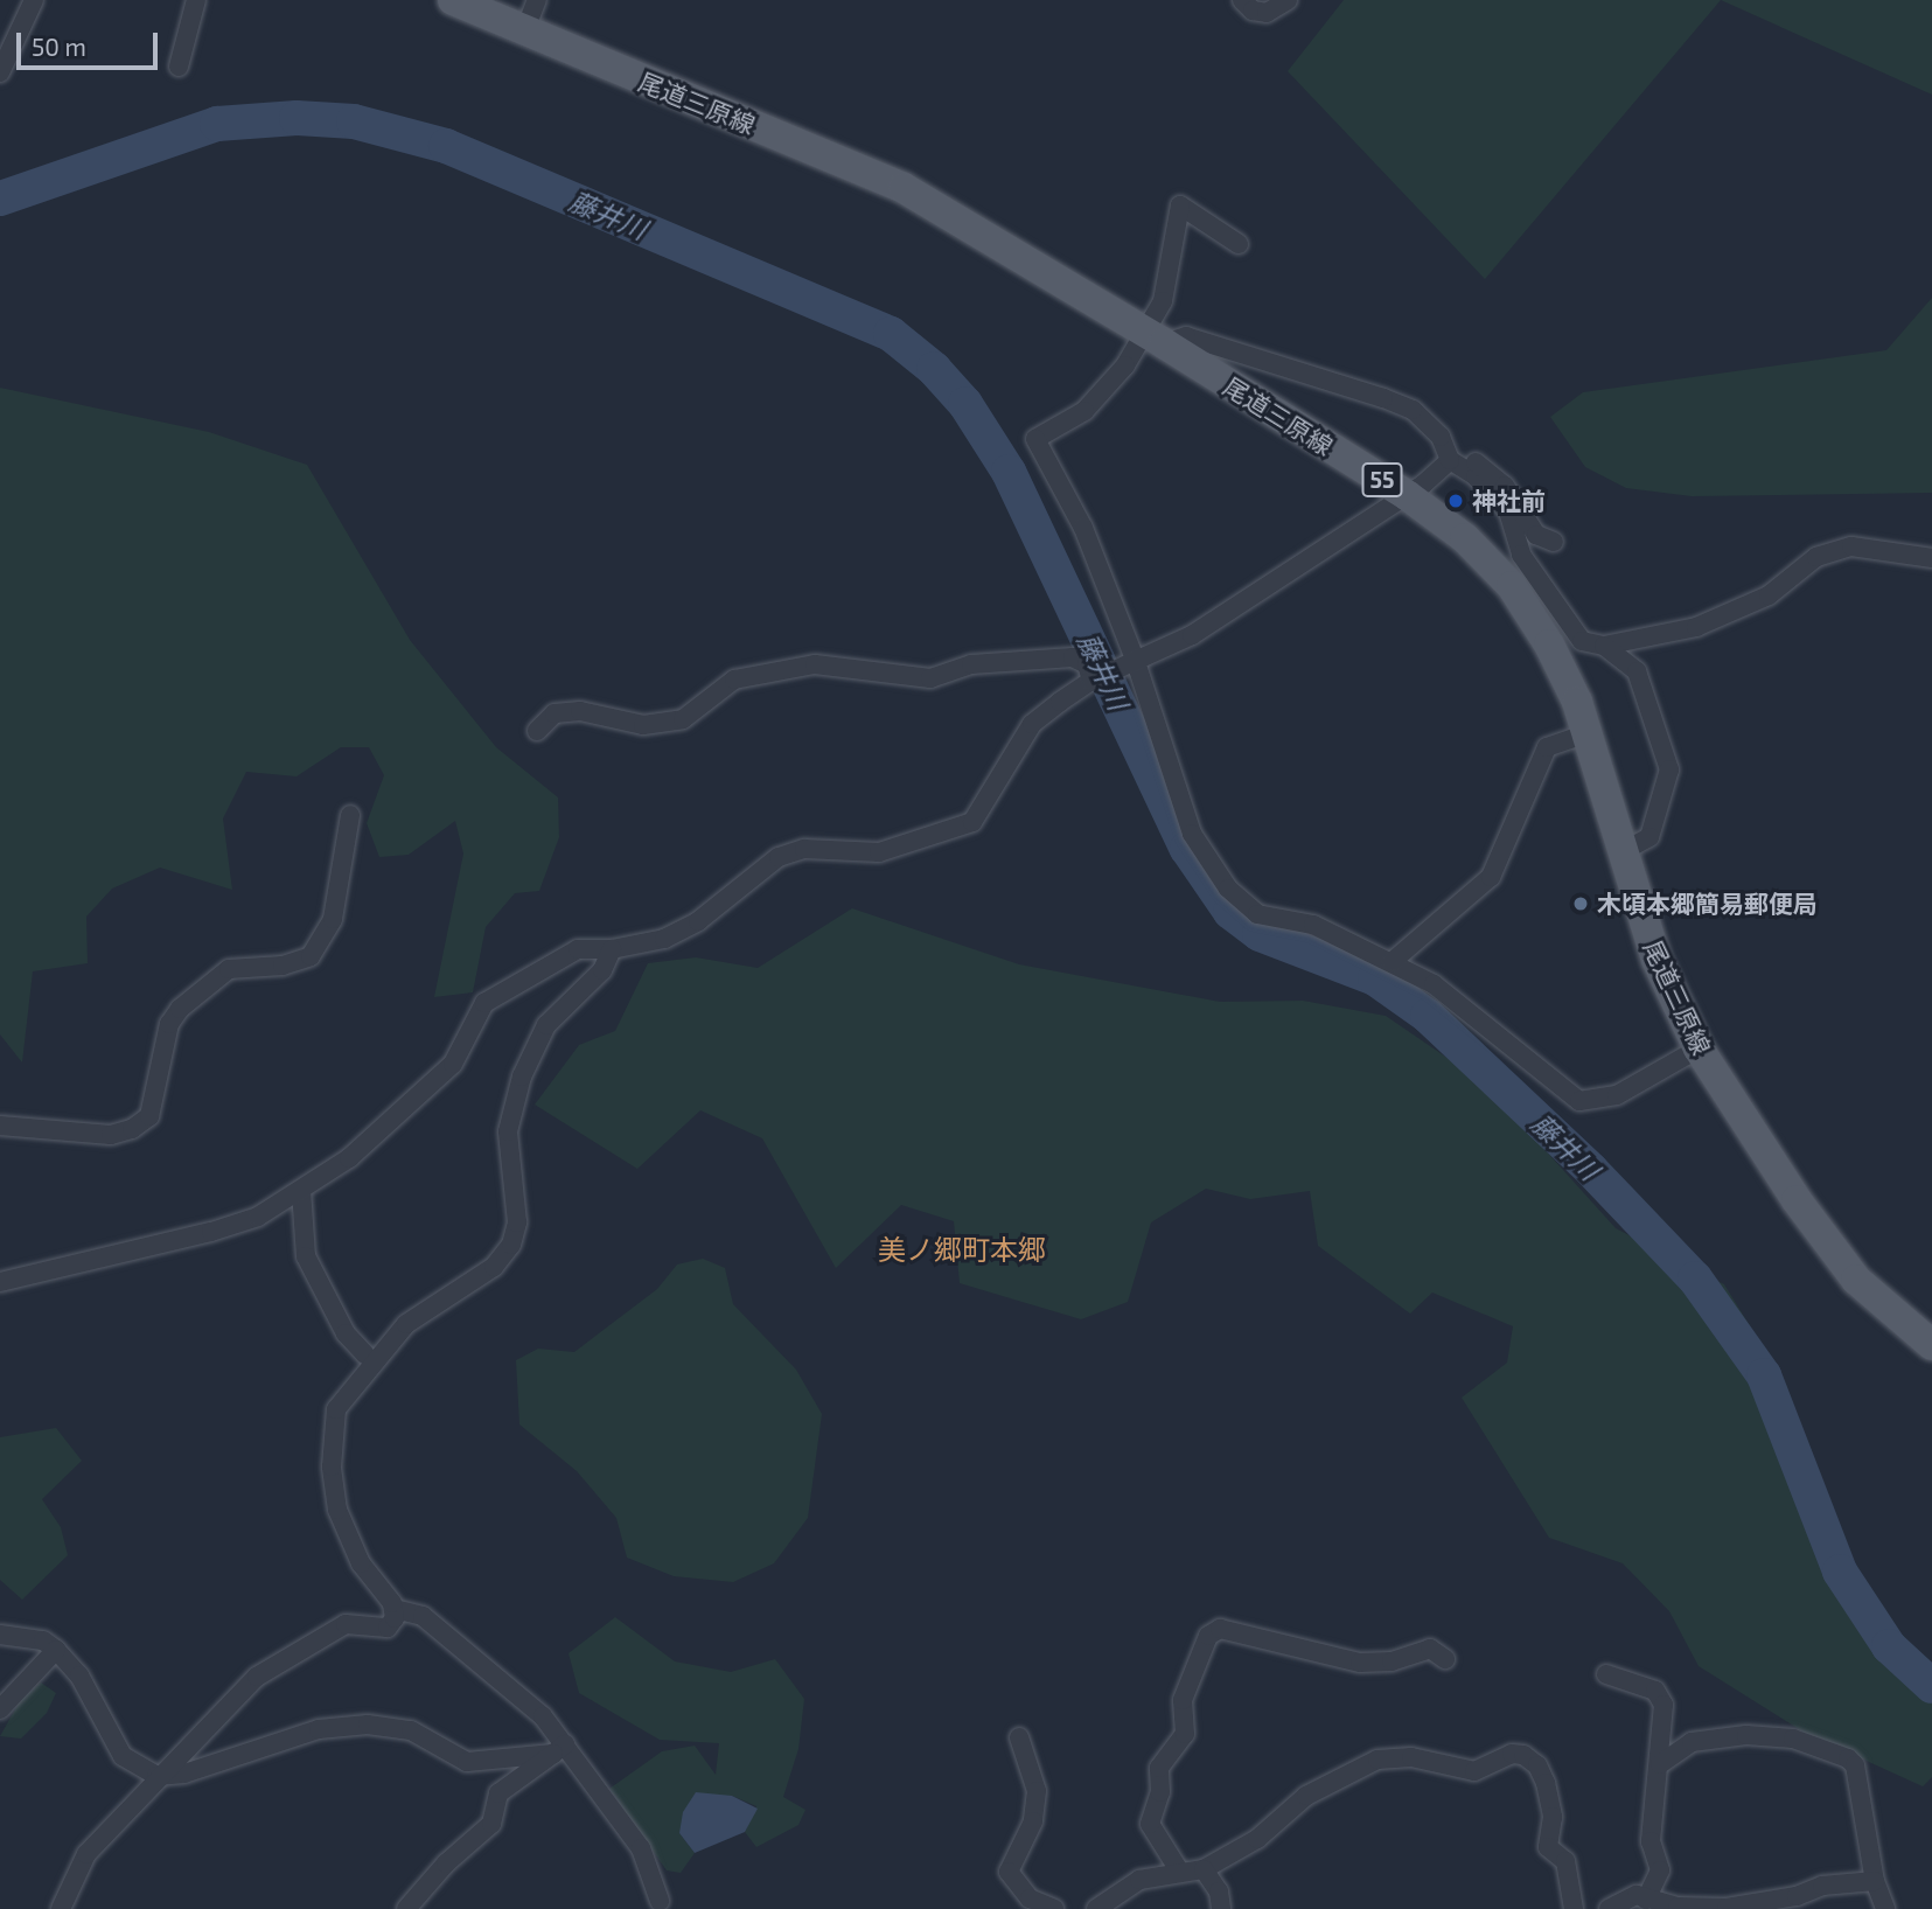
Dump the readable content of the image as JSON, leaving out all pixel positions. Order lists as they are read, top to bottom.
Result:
{
  "streets": {
    "main road": ["尾道三原線", "55"]
  },
  "districts": ["美ノ郷町本郷"],
  "water": ["藤井川"],
  "places": ["神社前", "木頃本郷簡易郵便局"],
  "scale_bar": "50 m"
}
